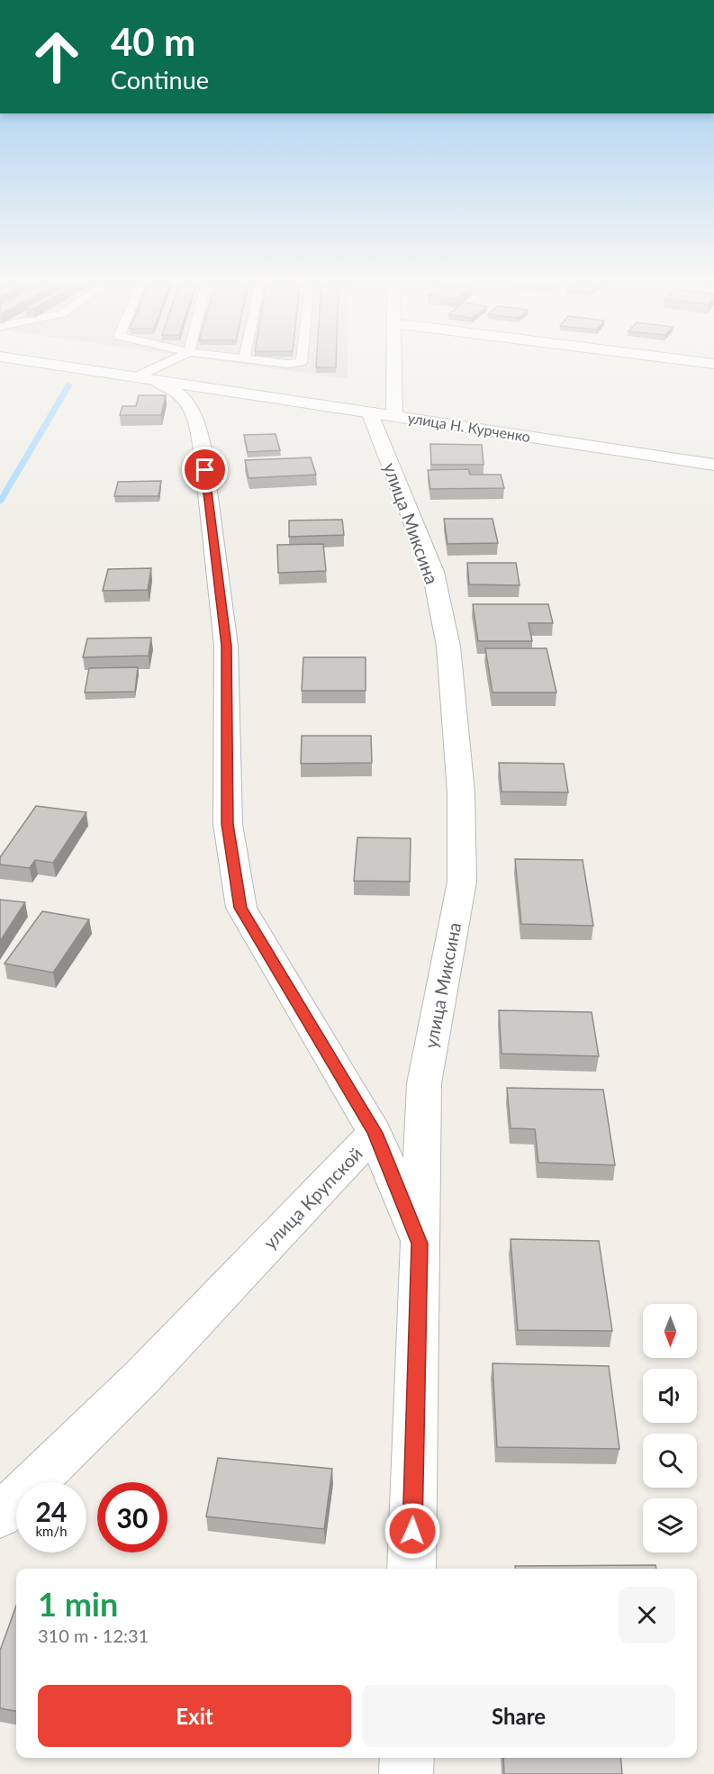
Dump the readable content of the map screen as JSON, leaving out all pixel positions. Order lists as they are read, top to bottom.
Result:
{
  "streets": {
    "street": ["улица Н. Курченко", "улица Миксина", "улица Крупской"]
  },
  "crossings": [
    ["улица Н. Курченко", "улица Миксина"],
    ["улица Н. Курченко", "улица Крупской"]
  ],
  "north": "bottom",
  "page": {
    "turn": ["40 m", "Continue"],
    "speed": "24 km/h",
    "limit": "30",
    "heading": ["1 min", "310 m · 12:31"],
    "buttons": ["Exit", "Share"]
  }
}
